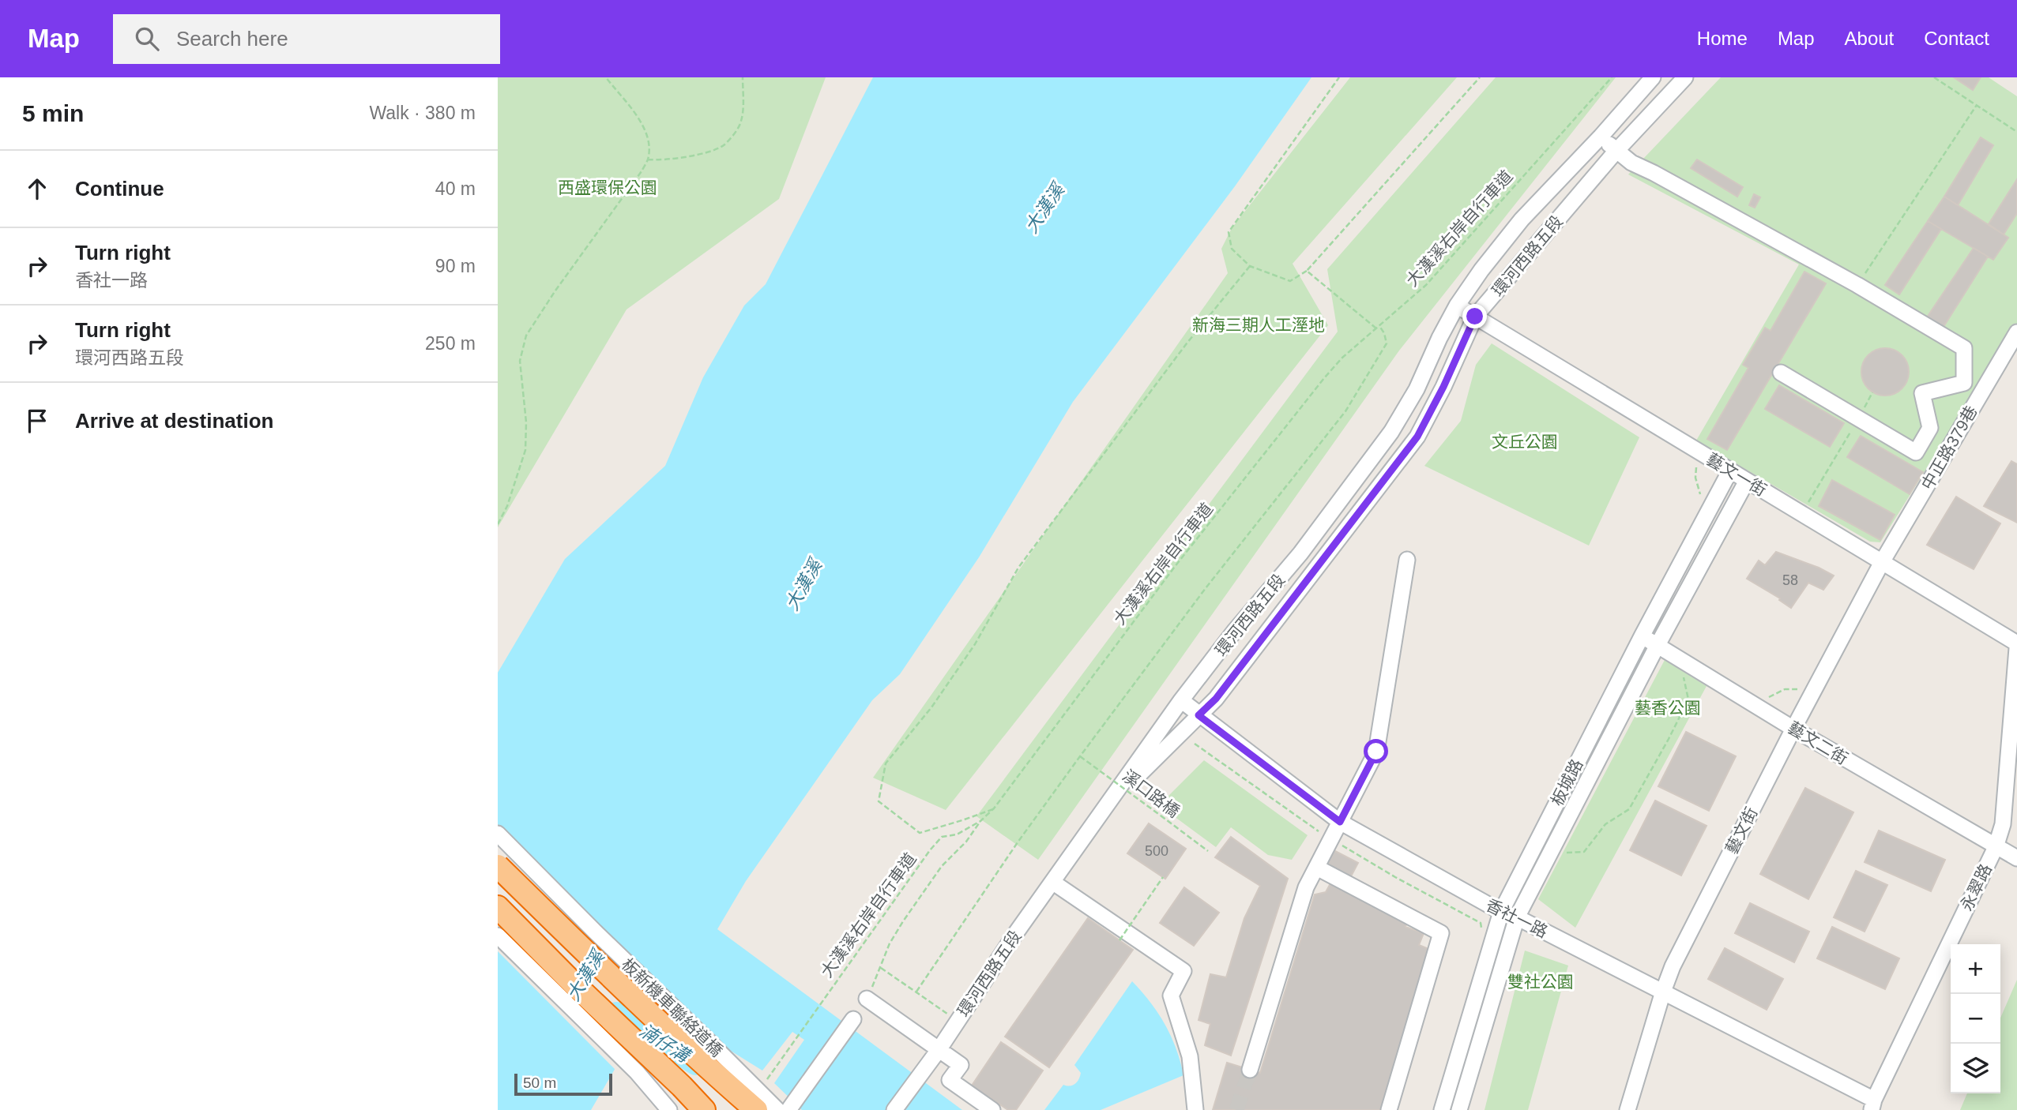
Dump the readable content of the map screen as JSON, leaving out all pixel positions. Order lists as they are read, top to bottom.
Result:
{
  "streets": {
    "street": [
      "環河西路五段",
      "中正路379巷",
      "藝文一街",
      "藝文二街",
      "板城路",
      "藝文街",
      "永翠路",
      "香社一路",
      "板新機車聯絡道橋"
    ],
    "path": ["大漢溪右岸自行車道", "溪口路橋"]
  },
  "crossings": [
    ["環河西路五段", "藝文一街"],
    ["環河西路五段", "香社一路"],
    ["中正路379巷", "藝文一街"],
    ["中正路379巷", "藝文街"],
    ["藝文一街", "板城路"],
    ["藝文一街", "藝文街"],
    ["藝文二街", "板城路"],
    ["藝文二街", "藝文街"],
    ["藝文二街", "永翠路"],
    ["板城路", "香社一路"],
    ["藝文街", "香社一路"],
    ["永翠路", "香社一路"]
  ],
  "water": ["大漢溪", "湳仔溝"],
  "parks": [
    "西盛環保公園",
    "新海三期人工溼地",
    "文丘公園",
    "藝香公園",
    "雙社公園"
  ],
  "house_numbers": ["58", "500"],
  "scale_bar": "50 m",
  "page": {
    "header": "Map",
    "search": "Search here",
    "nav": [
      "Home",
      "Map",
      "About",
      "Contact"
    ],
    "heading": ["5 min", "Walk · 380 m"],
    "list": [
      ["Continue", "40 m"],
      ["Turn right", "香社一路", "90 m"],
      ["Turn right", "環河西路五段", "250 m"],
      "Arrive at destination"
    ],
    "map_buttons": ["+", "−"],
    "scale": "50 m"
  }
}
